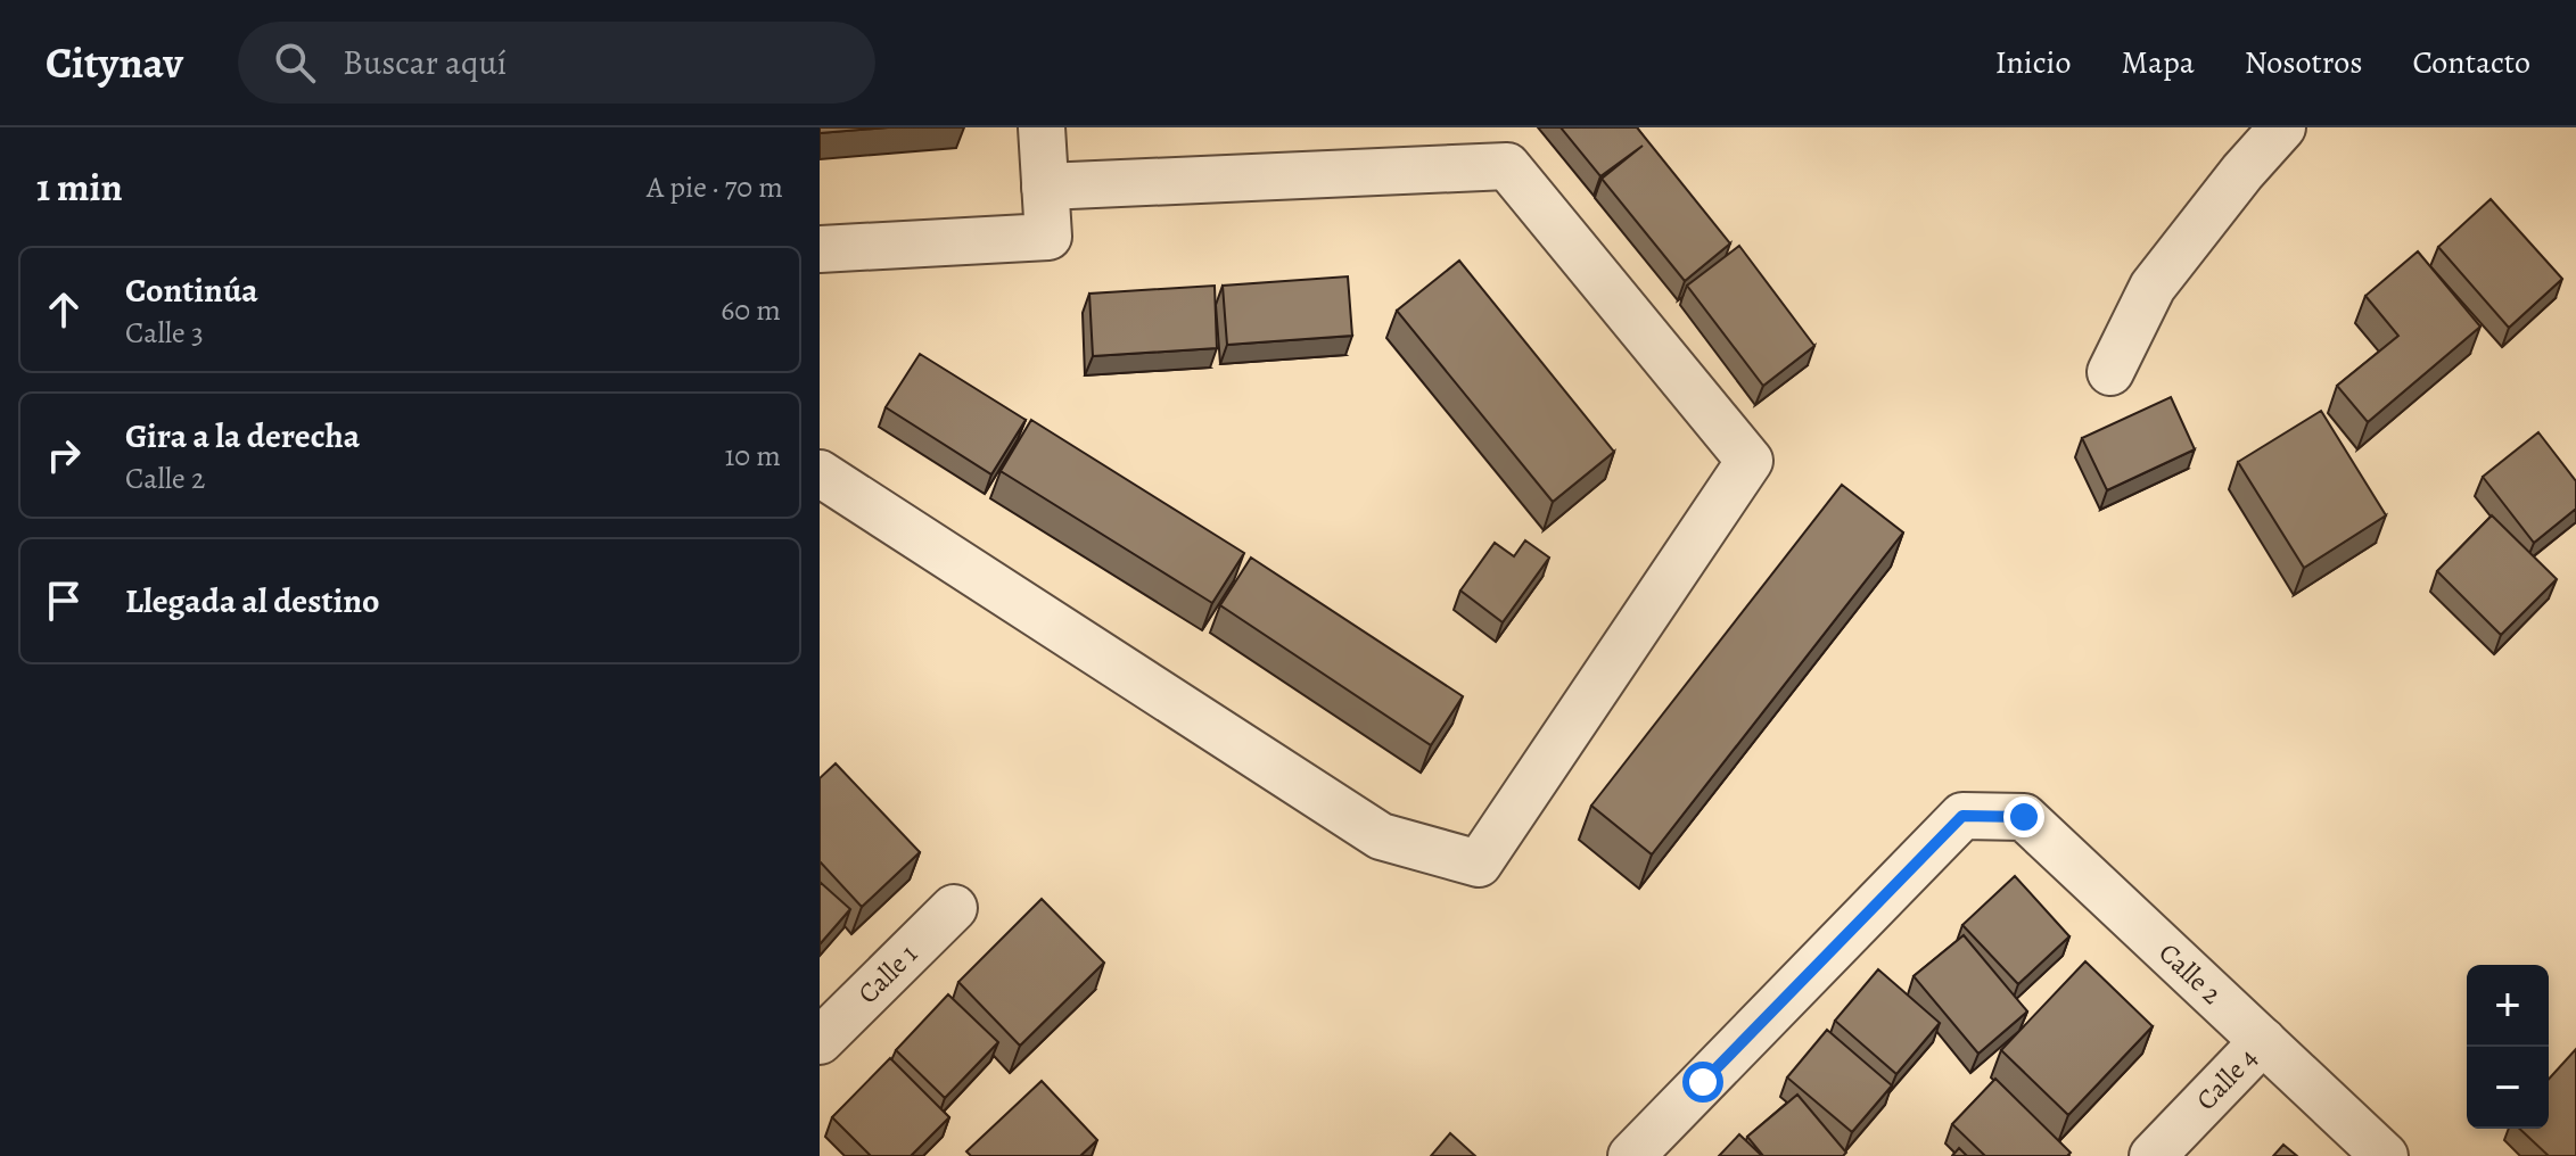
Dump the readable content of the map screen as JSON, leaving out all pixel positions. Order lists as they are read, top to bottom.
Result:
{
  "streets": {
    "street": ["Calle 2", "Calle 1", "Calle 4"]
  },
  "crossings": [
    ["Calle 2", "Calle 4"]
  ],
  "page": {
    "header": "Citynav",
    "search": "Buscar aquí",
    "nav": [
      "Inicio",
      "Mapa",
      "Nosotros",
      "Contacto"
    ],
    "heading": ["1 min", "A pie · 70 m"],
    "list": [
      ["Continúa", "Calle 3", "60 m"],
      ["Gira a la derecha", "Calle 2", "10 m"],
      "Llegada al destino"
    ],
    "map_buttons": ["+", "−"]
  }
}
